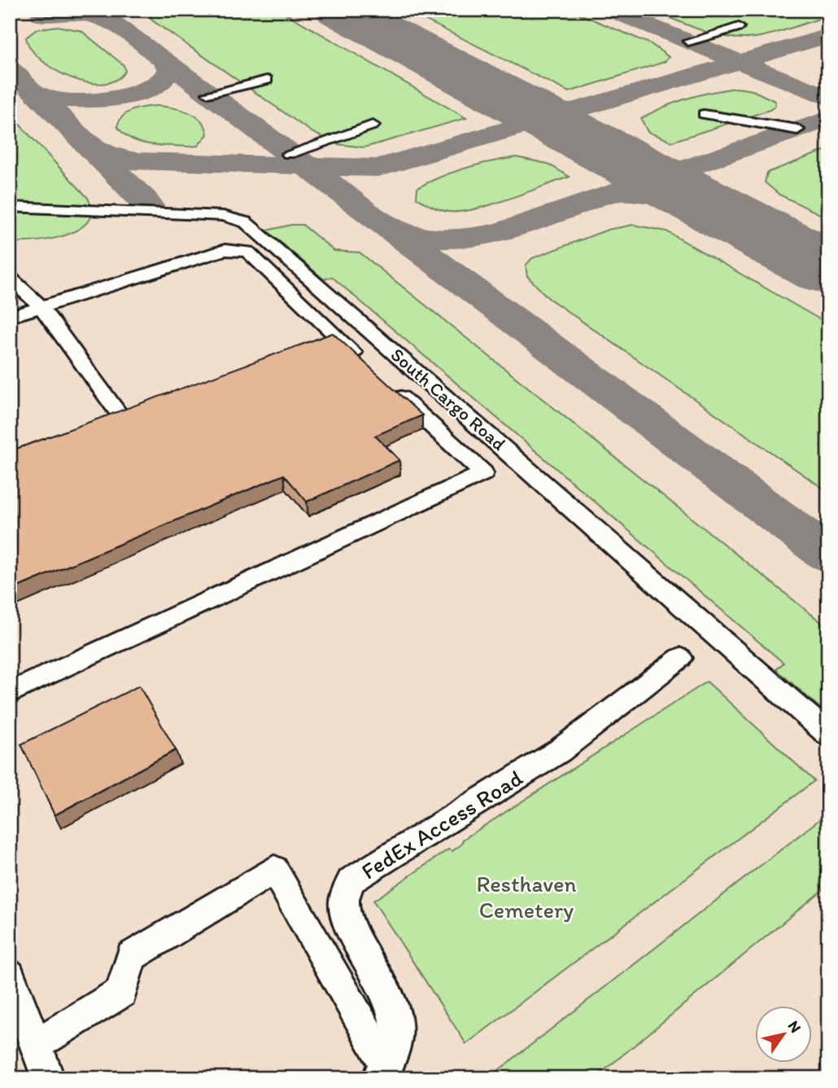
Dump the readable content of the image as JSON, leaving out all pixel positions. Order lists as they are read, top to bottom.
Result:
{
  "streets": {
    "street": ["South Cargo Road", "FedEx Access Road"]
  },
  "parks": ["Resthaven Cemetery"],
  "north": "top right"
}
